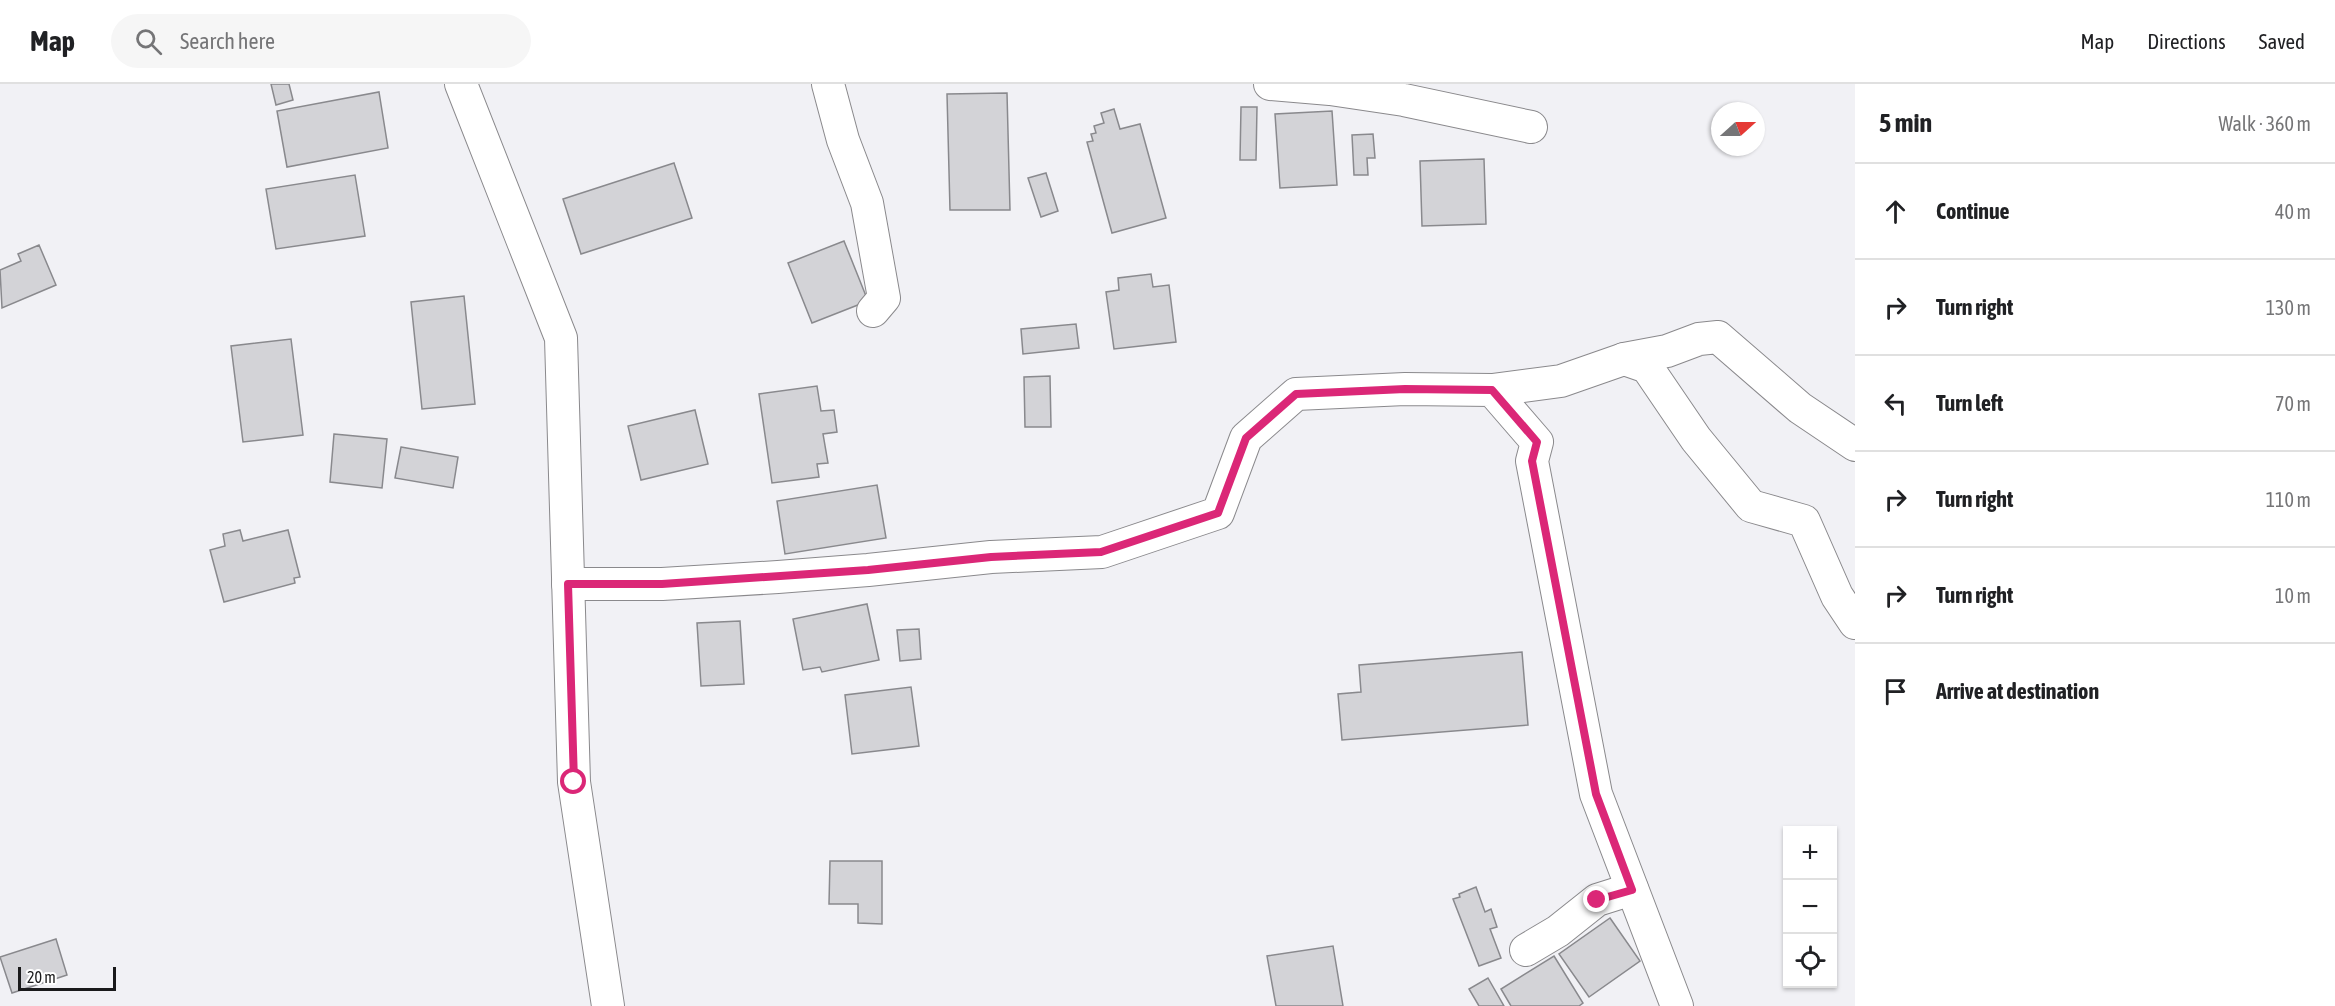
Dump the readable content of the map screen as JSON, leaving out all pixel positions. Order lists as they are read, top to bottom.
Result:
{
  "scale_bar": "20 m",
  "north": "right",
  "page": {
    "header": "Map",
    "search": "Search here",
    "nav": ["Map", "Directions", "Saved"],
    "heading": ["5 min", "Walk · 360 m"],
    "list": [
      ["Continue", "40 m"],
      ["Turn right", "130 m"],
      ["Turn left", "70 m"],
      ["Turn right", "110 m"],
      ["Turn right", "10 m"],
      "Arrive at destination"
    ],
    "map_buttons": ["+", "−"],
    "scale": "20 m"
  }
}
